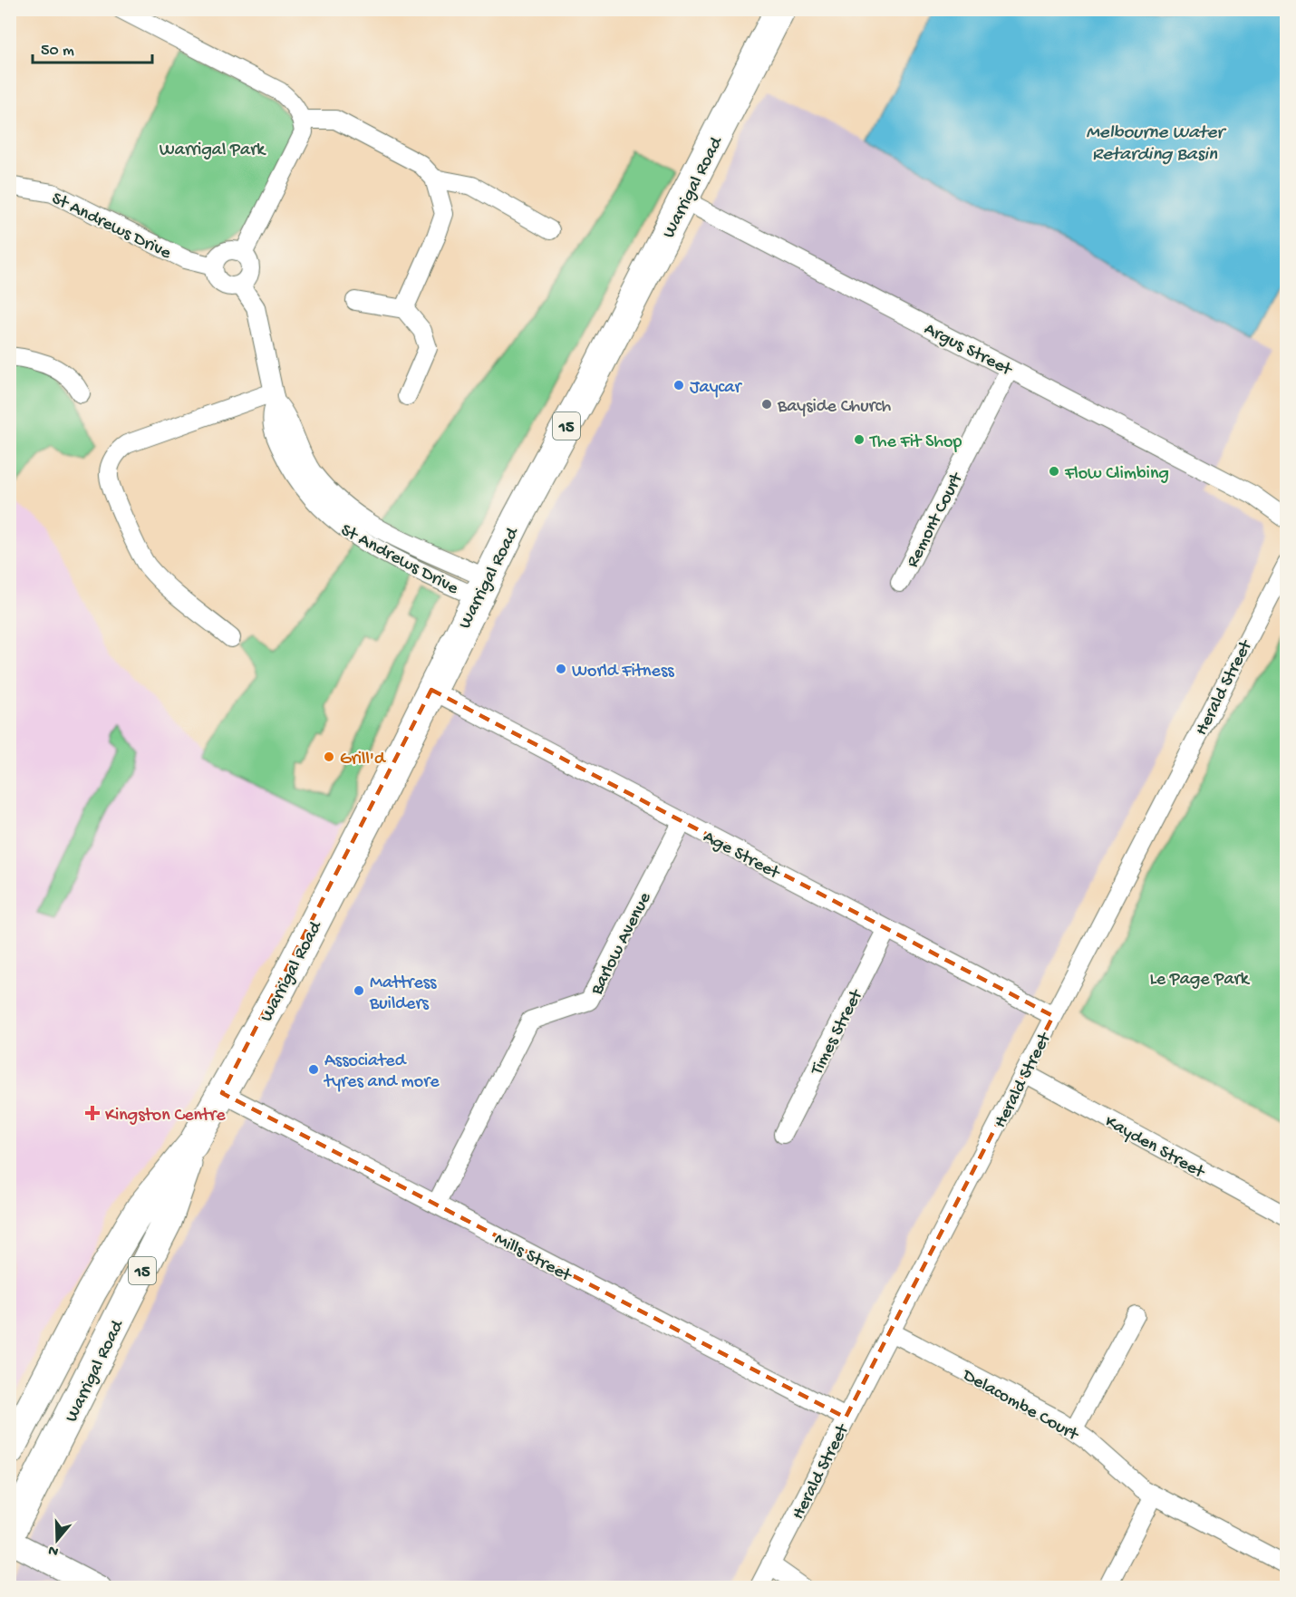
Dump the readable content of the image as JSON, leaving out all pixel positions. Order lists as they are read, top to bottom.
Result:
{
  "streets": {
    "highway": ["Warrigal Road", "15"],
    "street": [
      "St Andrews Drive",
      "Argus Street",
      "Remont Court",
      "Herald Street",
      "Age Street",
      "Barlow Avenue",
      "Times Street",
      "Kayden Street",
      "Mills Street",
      "Delacombe Court"
    ]
  },
  "crossings": [
    ["Warrigal Road", "St Andrews Drive"],
    ["Warrigal Road", "Argus Street"],
    ["Warrigal Road", "Age Street"],
    ["Warrigal Road", "Mills Street"],
    ["Argus Street", "Remont Court"],
    ["Herald Street", "Age Street"],
    ["Herald Street", "Kayden Street"],
    ["Herald Street", "Mills Street"],
    ["Herald Street", "Delacombe Court"],
    ["Age Street", "Barlow Avenue"],
    ["Age Street", "Times Street"],
    ["Barlow Avenue", "Mills Street"]
  ],
  "water": ["Melbourne Water Retarding Basin"],
  "parks": ["Warrigal Park", "Le Page Park"],
  "places": {
    "other": [
      "Jaycar",
      "Bayside Church",
      "The Fit Shop",
      "Flow Climbing",
      "World Fitness",
      "Grill'd",
      "Mattress Builders",
      "Associated tyres and more"
    ],
    "health": ["Kingston Centre"]
  },
  "scale_bar": "50 m",
  "north": "bottom"
}
